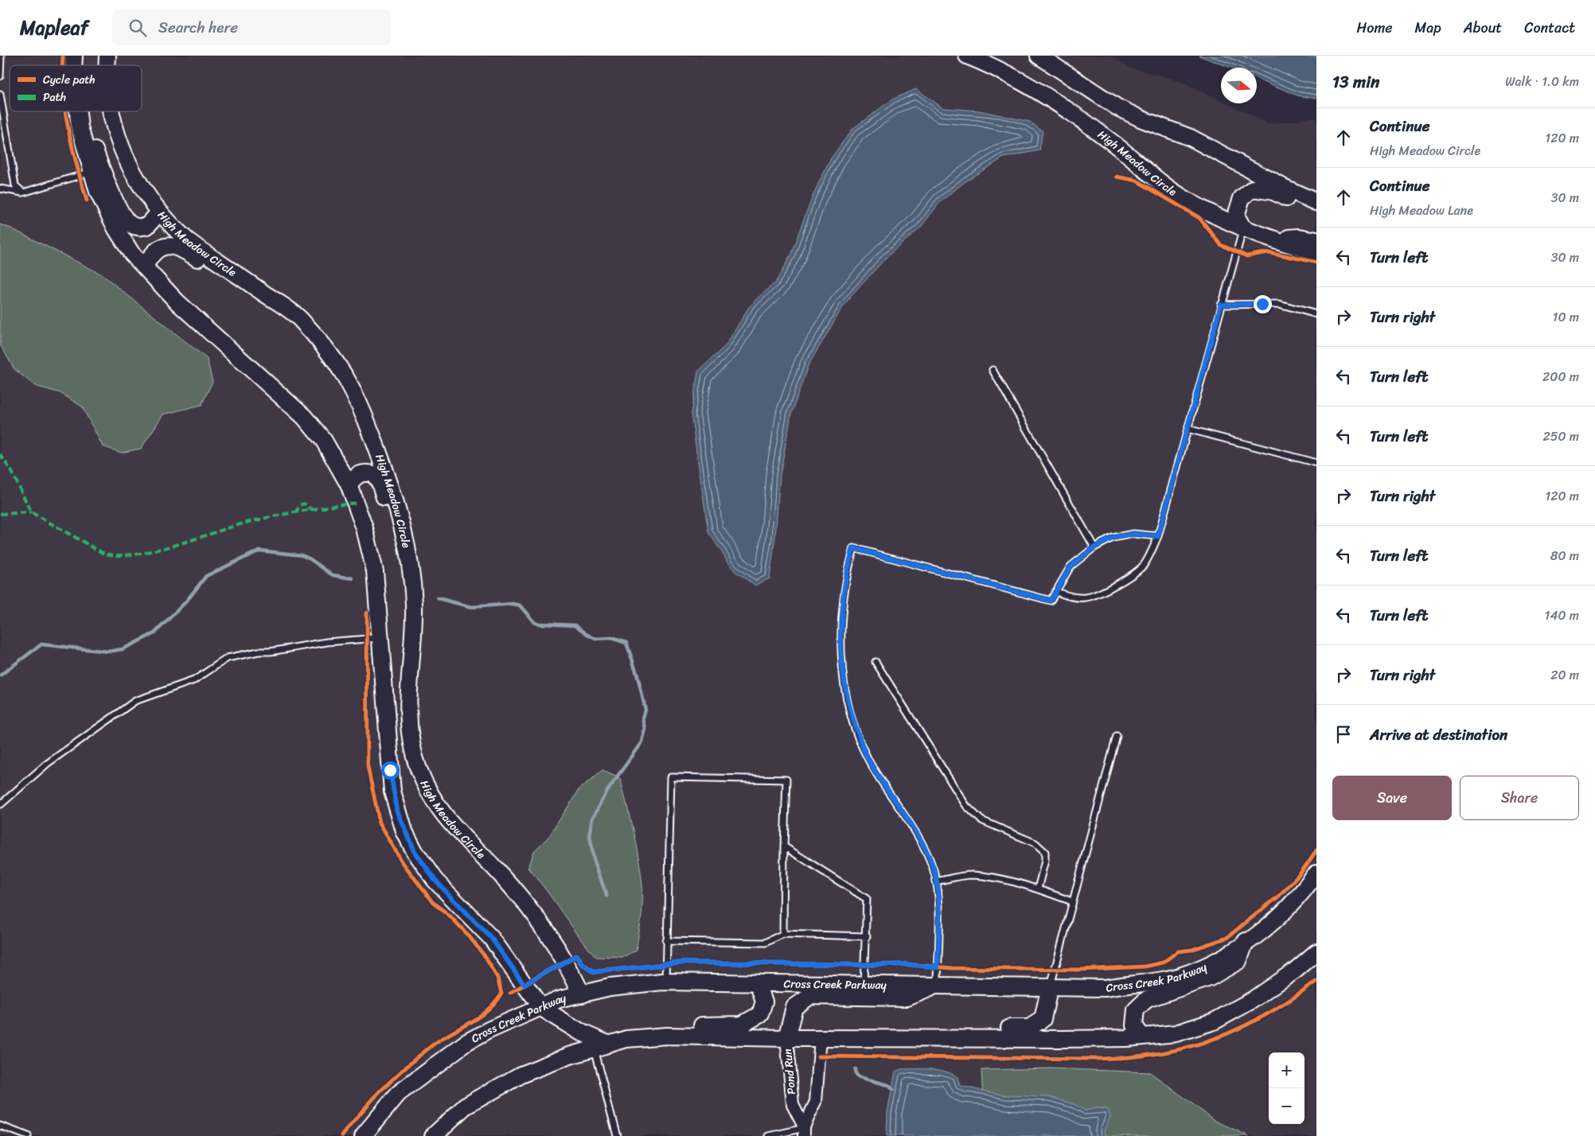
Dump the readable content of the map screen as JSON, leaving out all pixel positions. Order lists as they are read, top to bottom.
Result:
{
  "streets": {
    "street": ["High Meadow Circle", "Cross Creek Parkway", "Pond Run"]
  },
  "crossings": [
    ["High Meadow Circle", "Cross Creek Parkway"]
  ],
  "legend": ["Cycle path", "Path"],
  "north": "right",
  "page": {
    "header": "Mapleaf",
    "search": "Search here",
    "nav": [
      "Home",
      "Map",
      "About",
      "Contact"
    ],
    "heading": ["13 min", "Walk · 1.0 km"],
    "list": [
      ["Continue", "High Meadow Circle", "120 m"],
      ["Continue", "High Meadow Lane", "30 m"],
      ["Turn left", "30 m"],
      ["Turn right", "10 m"],
      ["Turn left", "200 m"],
      ["Turn left", "250 m"],
      ["Turn right", "120 m"],
      ["Turn left", "80 m"],
      ["Turn left", "140 m"],
      ["Turn right", "20 m"],
      "Arrive at destination"
    ],
    "buttons": ["Save", "Share"],
    "map_buttons": ["+", "−"]
  }
}
